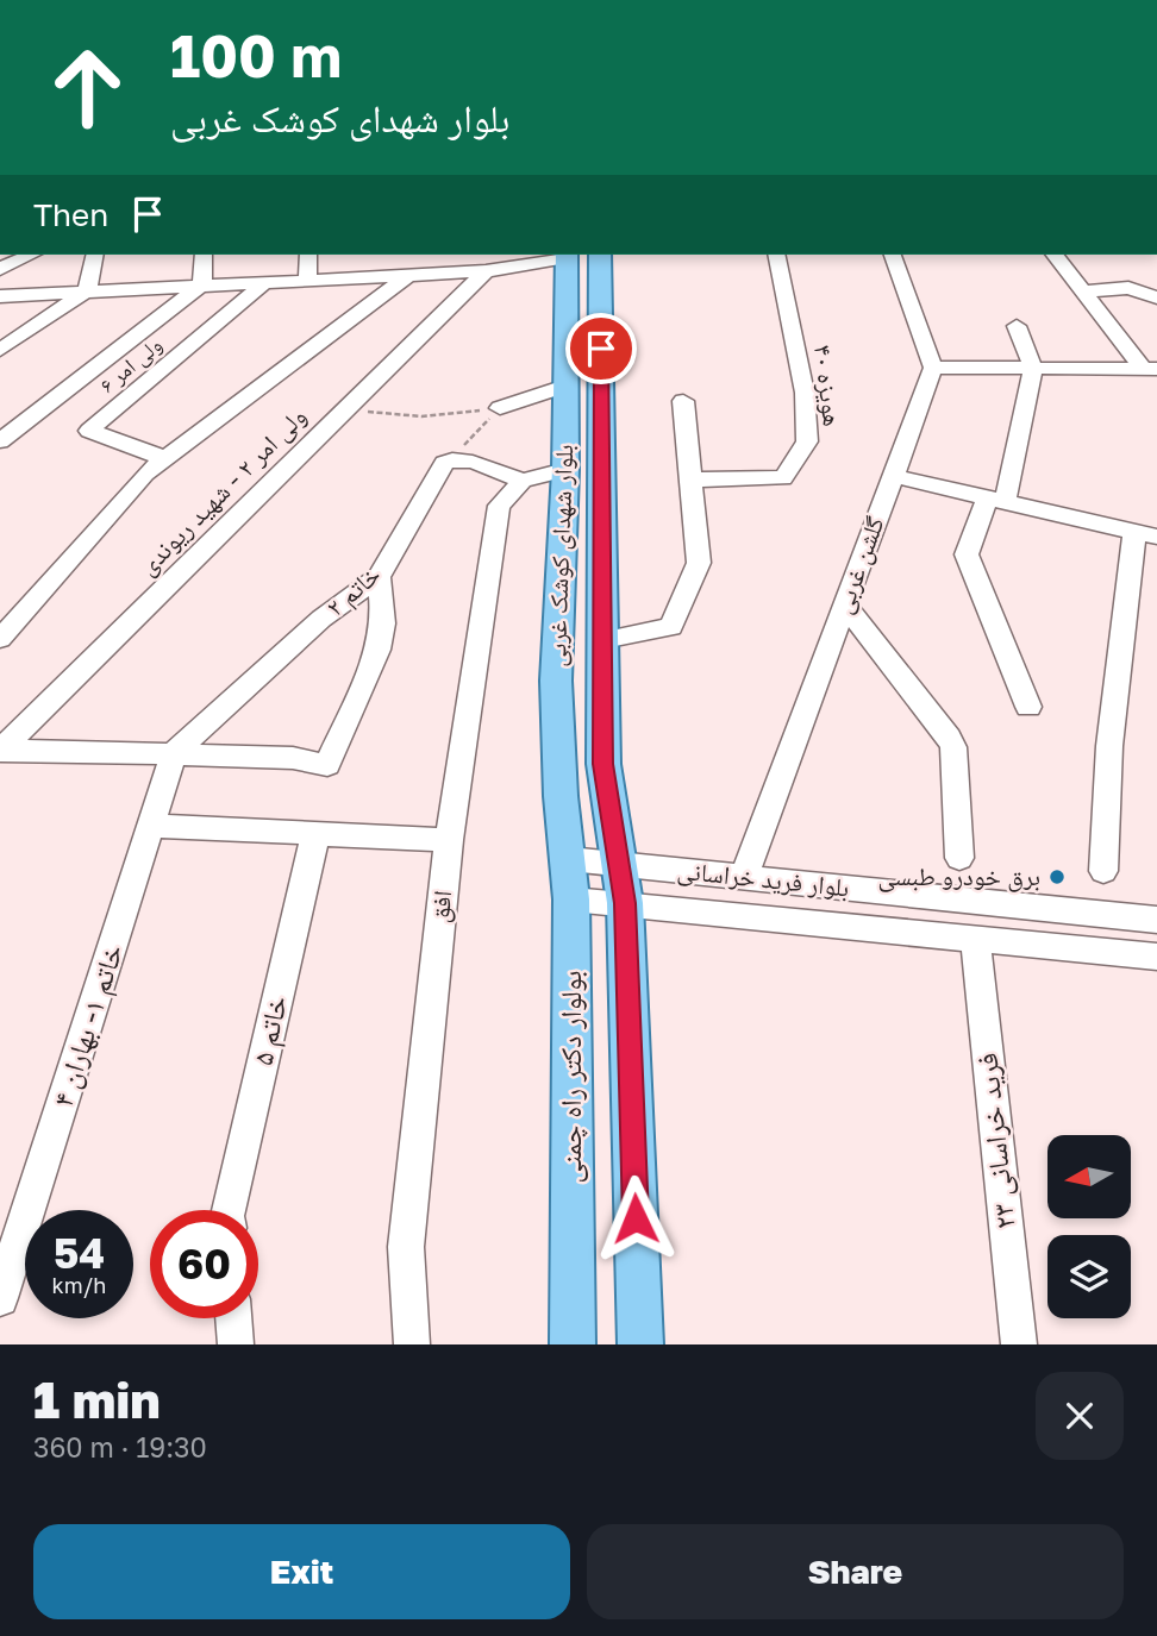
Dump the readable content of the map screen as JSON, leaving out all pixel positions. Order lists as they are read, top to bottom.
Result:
{
  "streets": {
    "main road": ["بلوار شهدای کوشک غربی", "بولوار دکتر راه چمنی"],
    "street": [
      "ولی امر ۶",
      "هویزه ۴۰",
      "ولی امر ۲ - شهید ریوندی",
      "گلشن غربی",
      "خاتم ۲",
      "بلوار فرید خراسانی",
      "افق",
      "خاتم ۱- بهاران ۴",
      "خاتم ۵",
      "فرید خراسانی ۲۳"
    ]
  },
  "crossings": [
    ["بلوار شهدای کوشک غربی", "بلوار فرید خراسانی"],
    ["بلوار شهدای کوشک غربی", "بولوار دکتر راه چمنی"],
    ["گلشن غربی", "بلوار فرید خراسانی"],
    ["خاتم ۲", "خاتم ۱- بهاران ۴"],
    ["بلوار فرید خراسانی", "بولوار دکتر راه چمنی"],
    ["بلوار فرید خراسانی", "فرید خراسانی ۲۳"]
  ],
  "places": ["برق خودرو طبسی"],
  "north": "left",
  "page": {
    "turn": ["100 m", "بلوار شهدای کوشک غربی"],
    "then": "Then",
    "speed": "54 km/h",
    "limit": "60",
    "heading": ["1 min", "360 m · 19:30"],
    "buttons": ["Exit", "Share"]
  }
}
